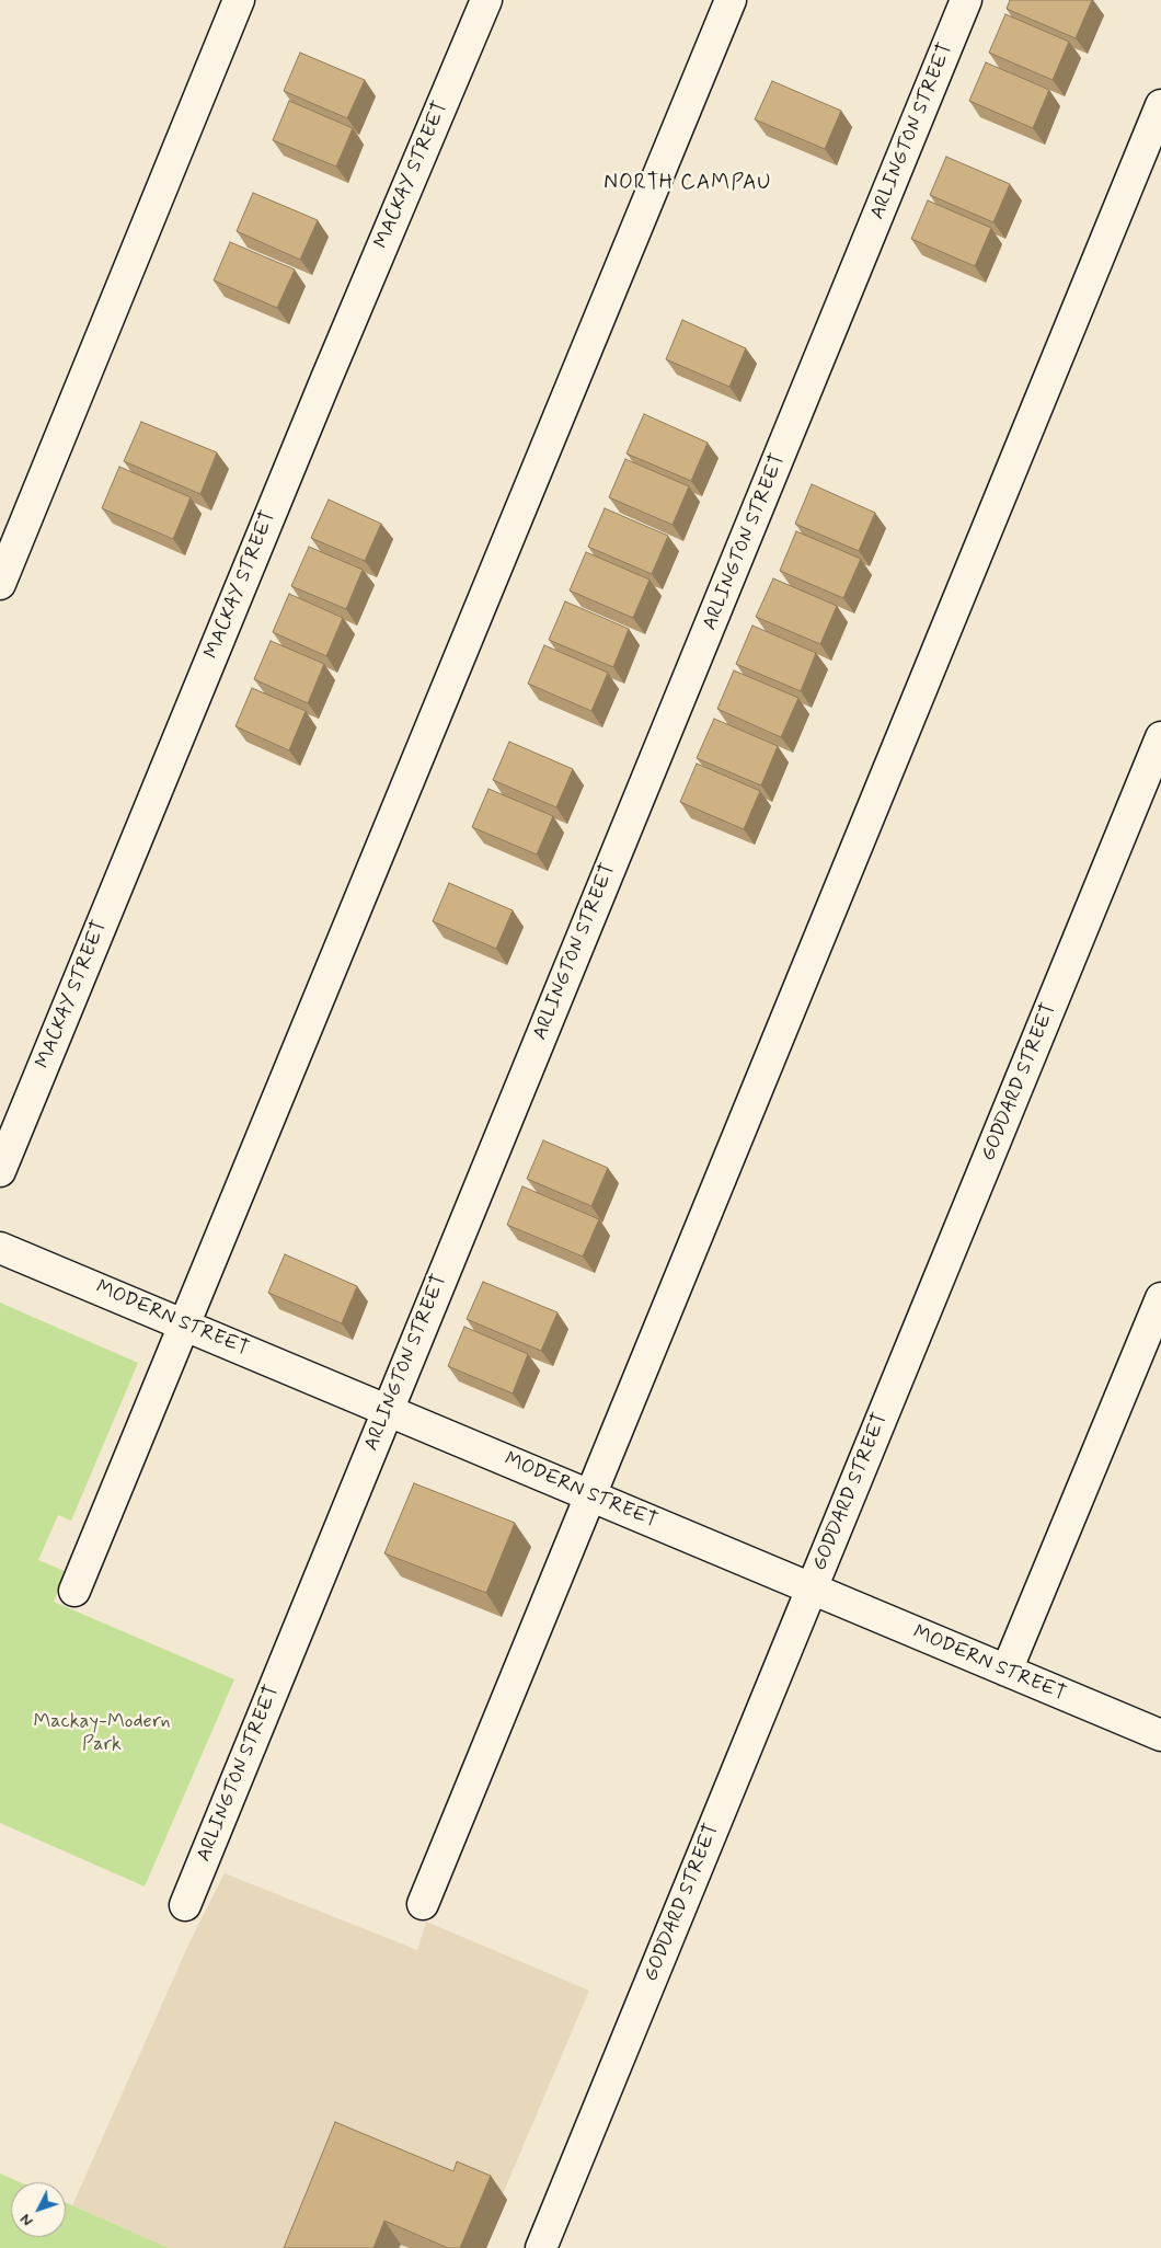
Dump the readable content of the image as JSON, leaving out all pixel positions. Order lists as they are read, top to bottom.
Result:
{
  "streets": {
    "street": [
      "ARLINGTON STREET",
      "MACKAY STREET",
      "GODDARD STREET",
      "MODERN STREET"
    ]
  },
  "crossings": [
    ["ARLINGTON STREET", "MODERN STREET"],
    ["GODDARD STREET", "MODERN STREET"]
  ],
  "districts": ["NORTH CAMPAU"],
  "parks": ["Mackay-Modern Park"],
  "north": "bottom left"
}
